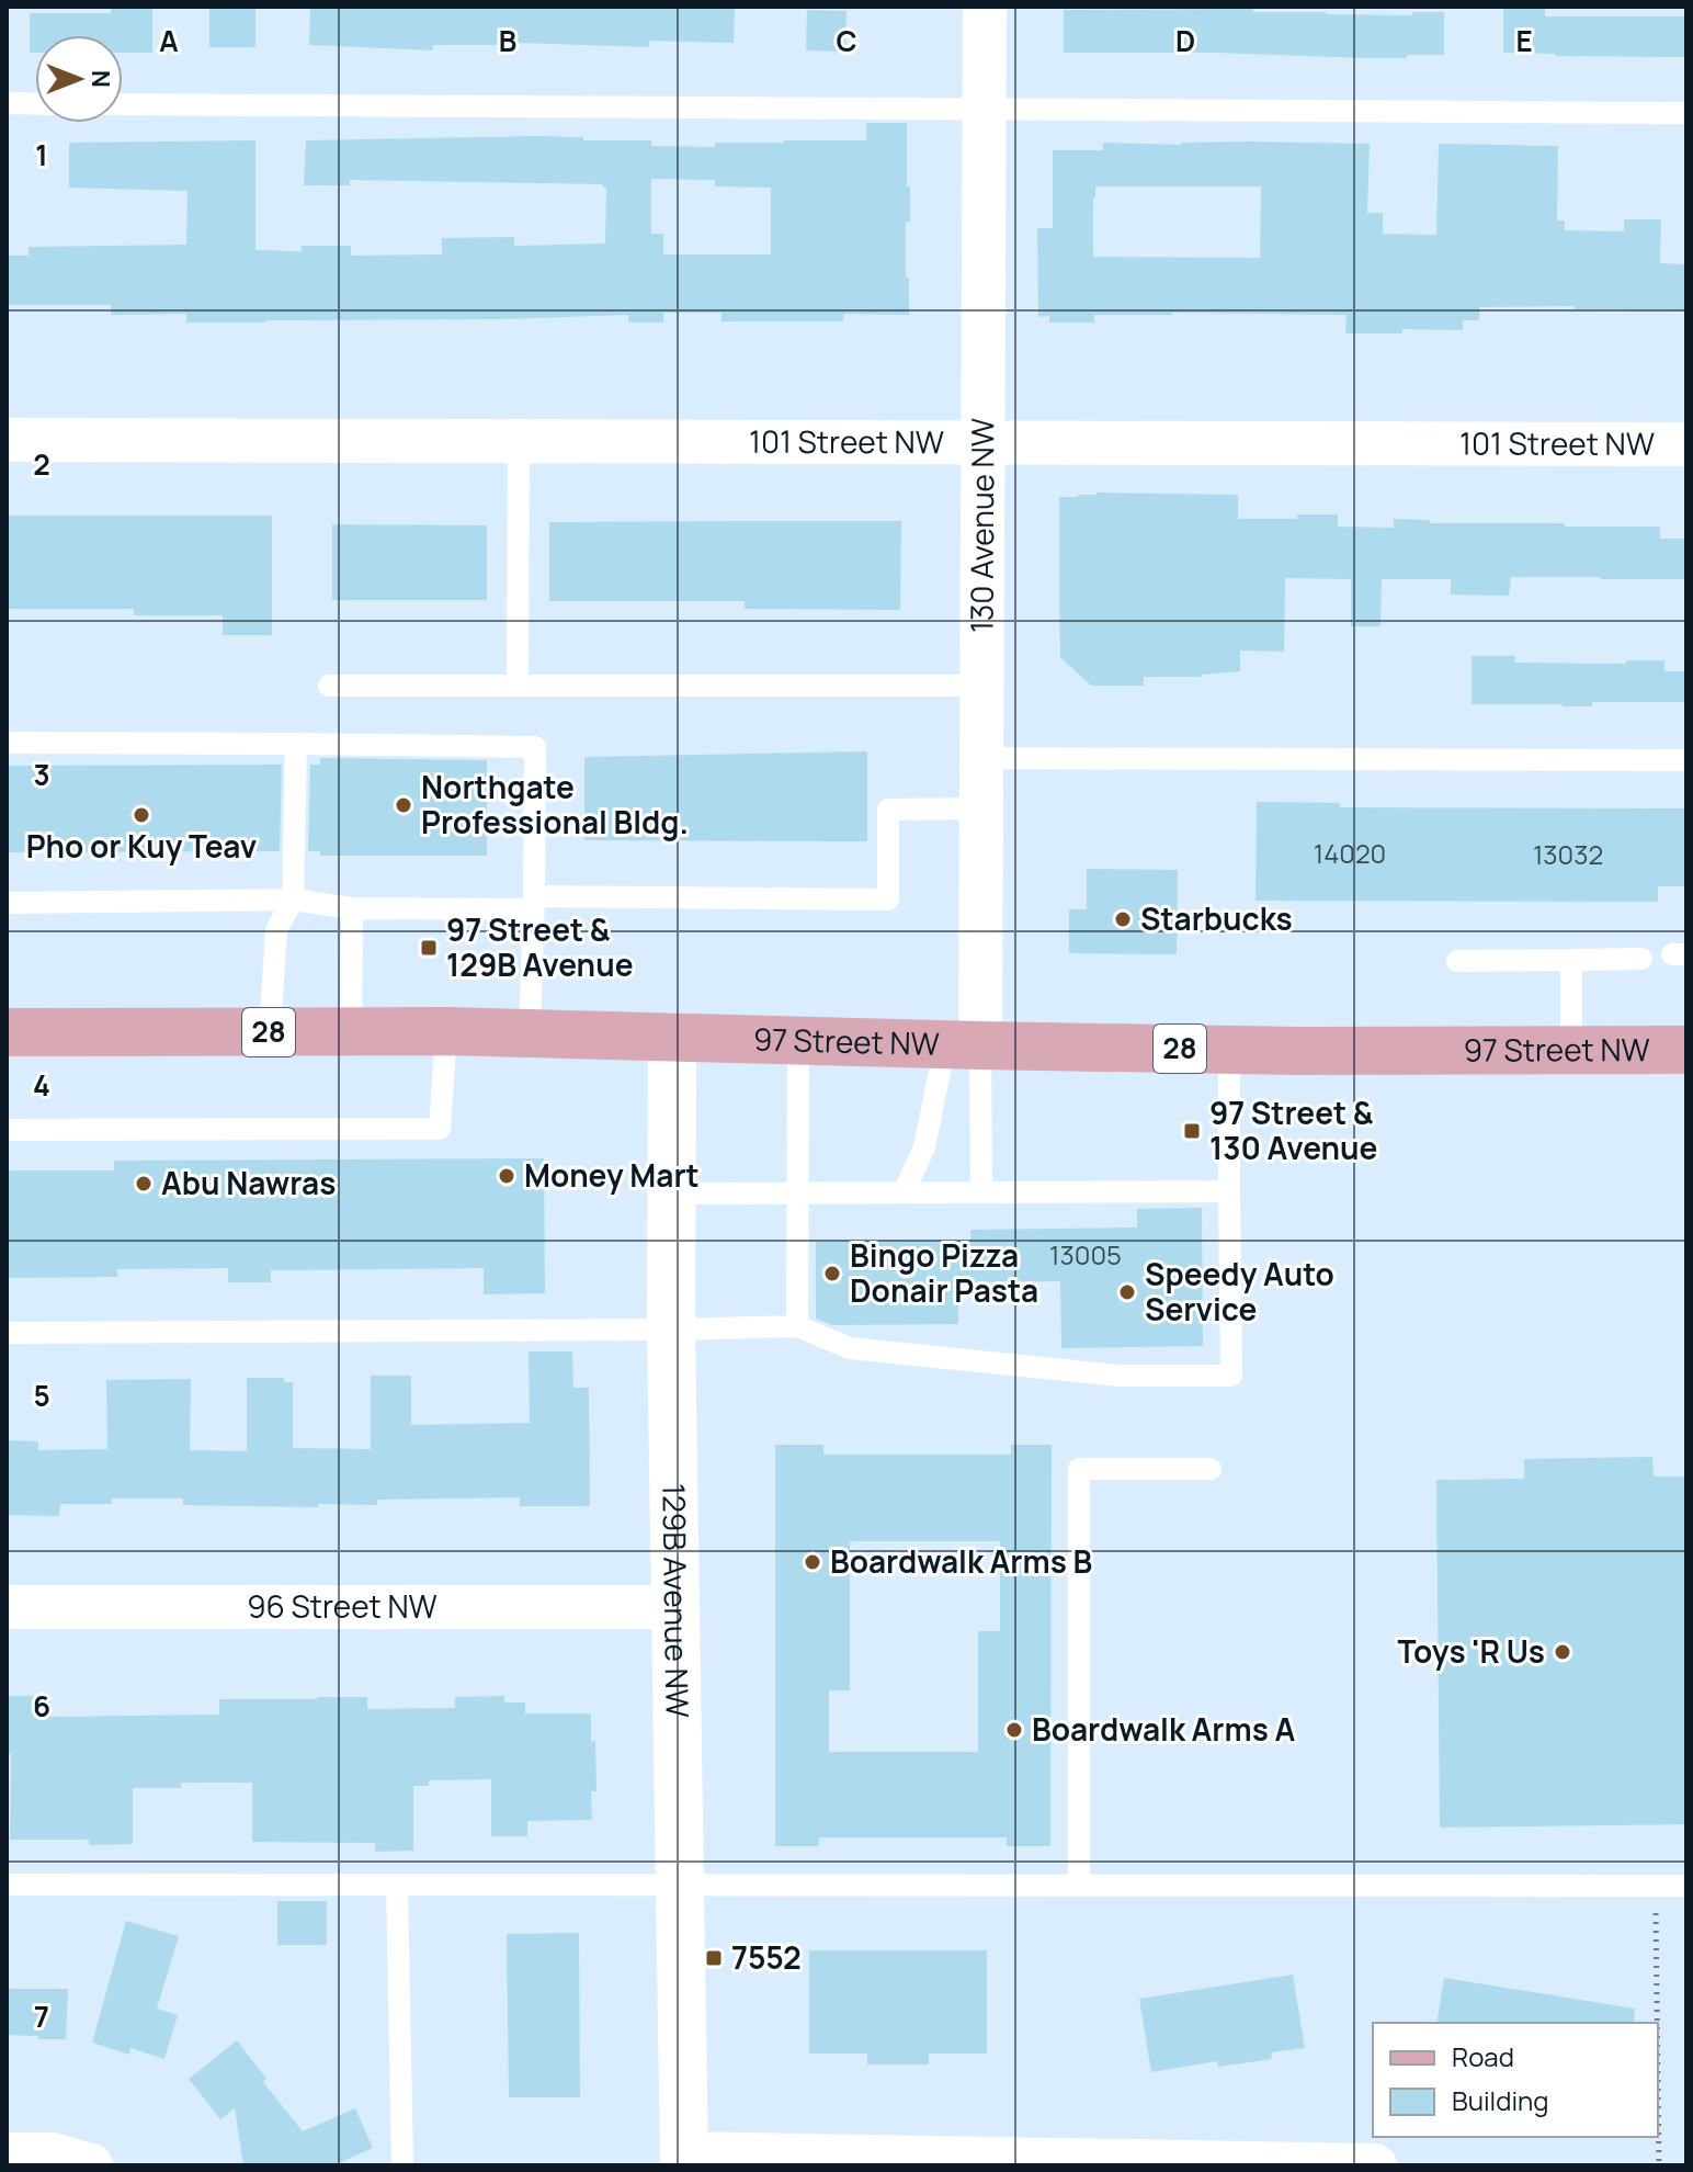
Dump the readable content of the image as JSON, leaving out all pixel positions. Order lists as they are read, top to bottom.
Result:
{
  "streets": {
    "main road": ["28", "97 Street NW"],
    "street": [
      "101 Street NW",
      "130 Avenue NW",
      "129B Avenue NW",
      "96 Street NW"
    ]
  },
  "crossings": [
    ["101 Street NW", "130 Avenue NW"],
    ["130 Avenue NW", "97 Street NW"],
    ["97 Street NW", "129B Avenue NW"],
    ["129B Avenue NW", "96 Street NW"]
  ],
  "places": {
    "other": [
      "Northgate Professional Bldg.",
      "Pho or Kuy Teav",
      "Starbucks",
      "Money Mart",
      "Abu Nawras",
      "Bingo Pizza Donair Pasta",
      "Speedy Auto Service",
      "Boardwalk Arms B",
      "Toys 'R Us",
      "Boardwalk Arms A"
    ],
    "transit": ["97 Street & 129B Avenue", "97 Street & 130 Avenue", "7552"]
  },
  "house_numbers": ["14020", "13032", "13005"],
  "legend": ["Road", "Building"],
  "north": "right",
  "grid": {
    "columns": [
      "A",
      "B",
      "C",
      "D",
      "E"
    ],
    "rows": [
      "1",
      "2",
      "3",
      "4",
      "5",
      "6",
      "7"
    ]
  }
}
